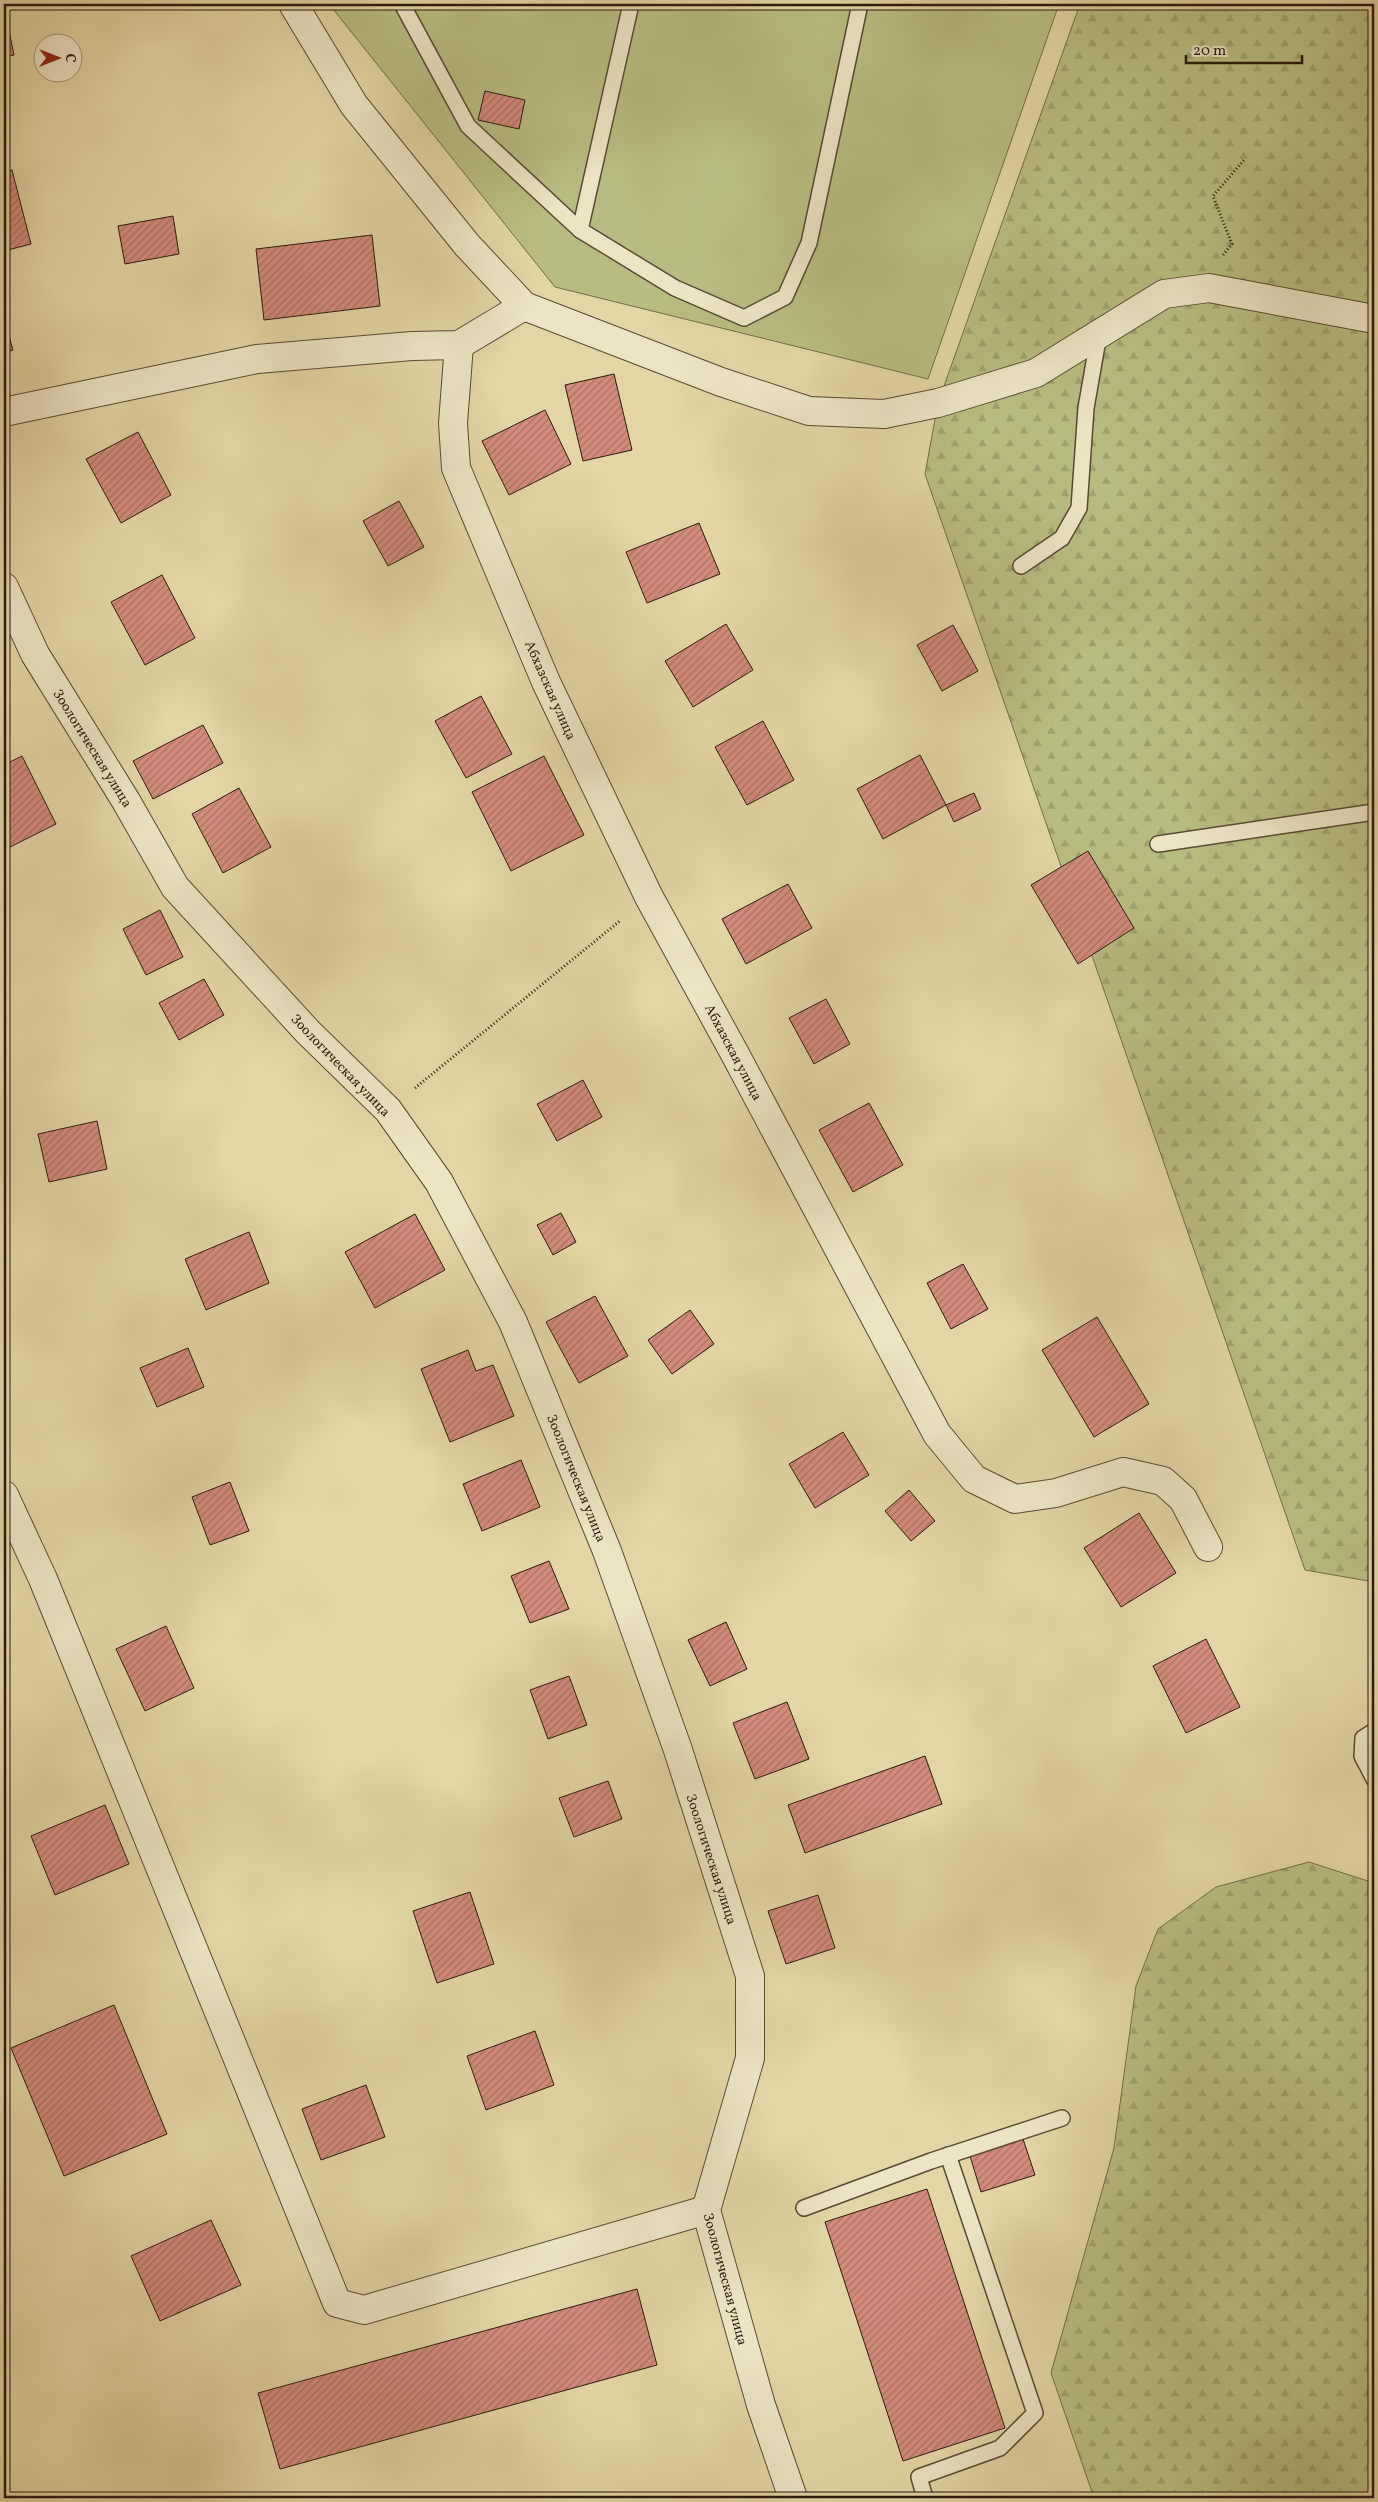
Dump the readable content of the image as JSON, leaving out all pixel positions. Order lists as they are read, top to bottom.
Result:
{
  "streets": {
    "street": ["Абхазская улица", "Зоологическая улица"]
  },
  "scale_bar": "20 m",
  "north": "right"
}
